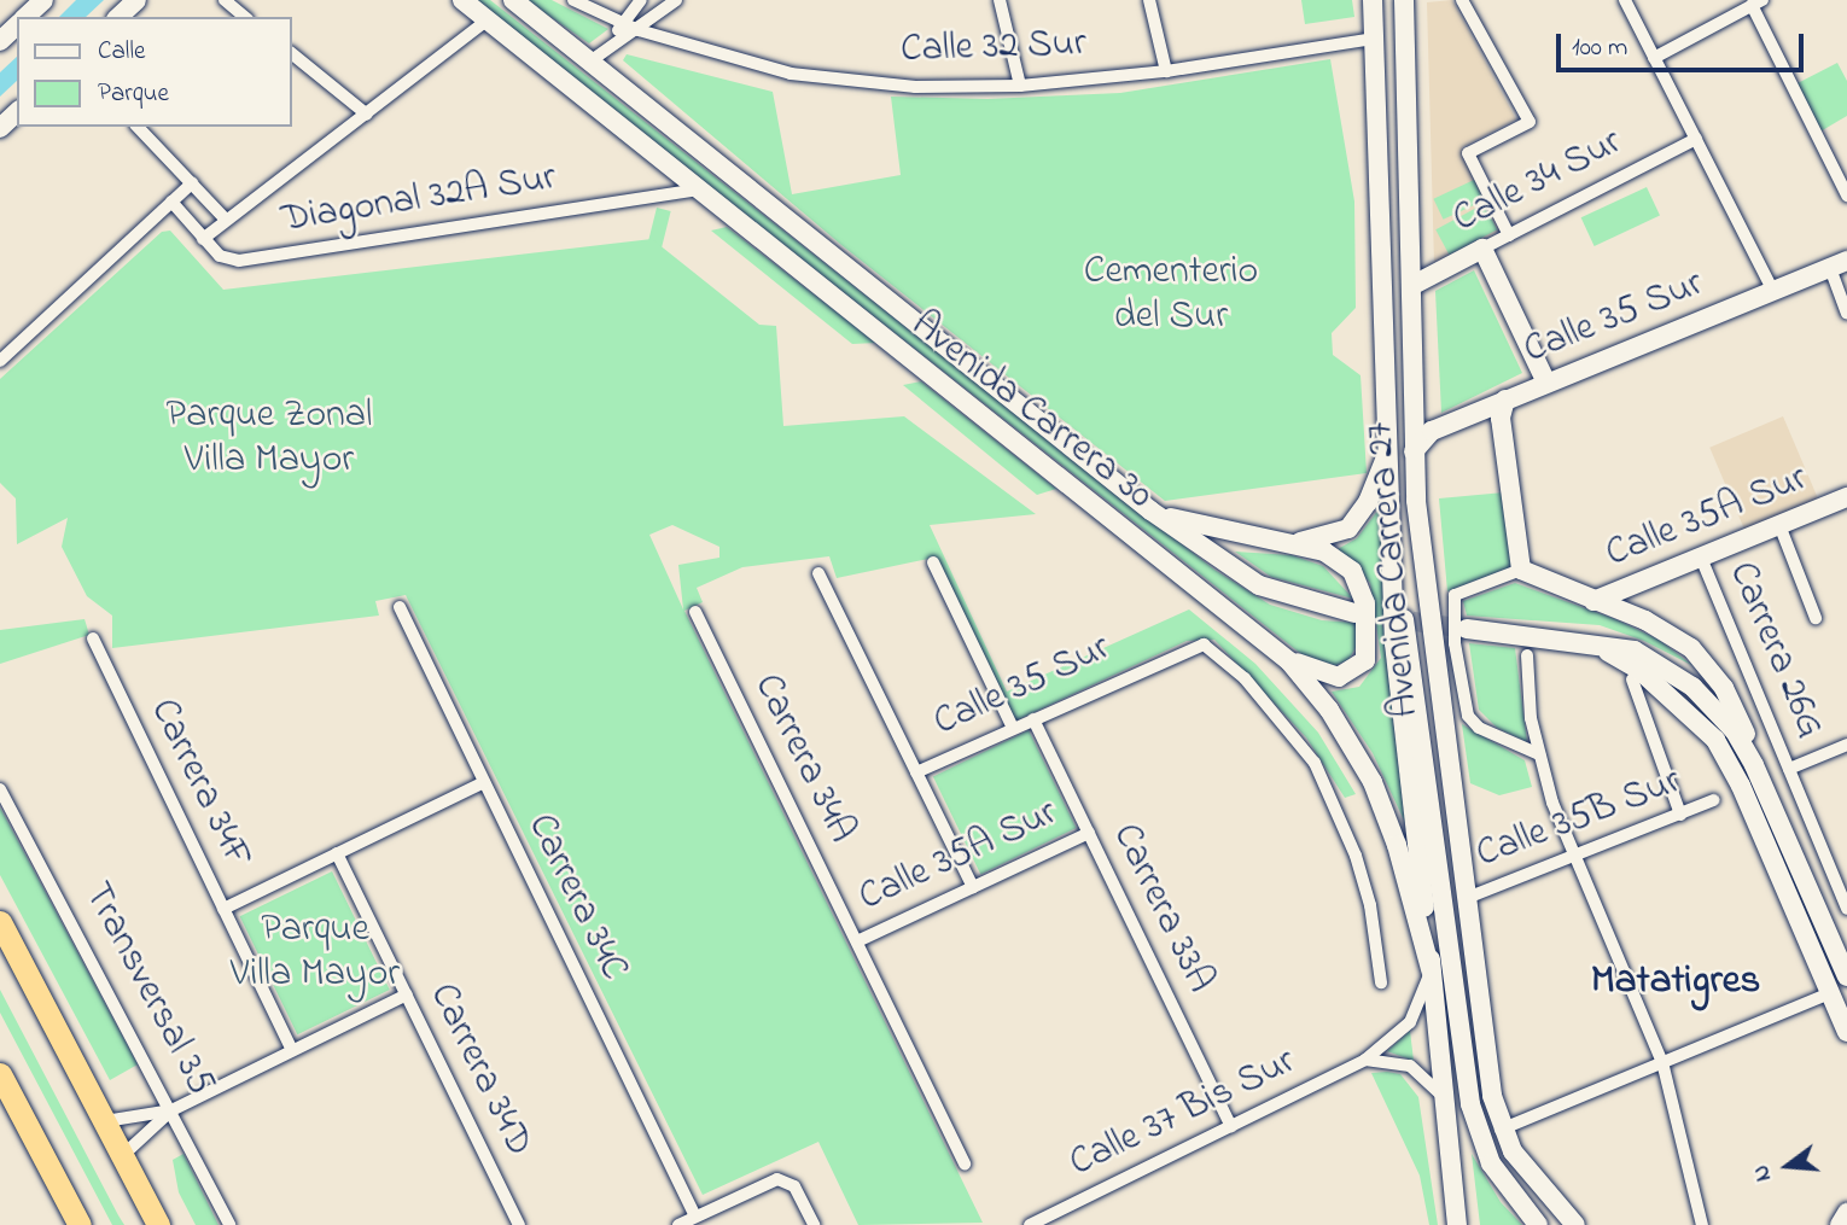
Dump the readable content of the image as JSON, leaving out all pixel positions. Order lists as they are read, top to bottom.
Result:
{
  "streets": {
    "main road": [
      "Calle 34 Sur",
      "Calle 35 Sur",
      "Avenida Carrera 30",
      "Calle 35A Sur",
      "Avenida Carrera 27"
    ],
    "street": [
      "Calle 32 Sur",
      "Diagonal 32A Sur",
      "Carrera 26G",
      "Carrera 34A",
      "Carrera 34F",
      "Calle 35B Sur",
      "Carrera 34C",
      "Carrera 33A",
      "Transversal 35",
      "Carrera 34D",
      "Calle 37 Bis Sur"
    ]
  },
  "crossings": [
    ["Calle 32 Sur", "Avenida Carrera 27"],
    ["Calle 34 Sur", "Avenida Carrera 27"],
    ["Diagonal 32A Sur", "Avenida Carrera 30"],
    ["Calle 35 Sur", "Avenida Carrera 27"],
    ["Calle 35 Sur", "Carrera 33A"],
    ["Avenida Carrera 30", "Avenida Carrera 27"],
    ["Avenida Carrera 30", "Calle 37 Bis Sur"],
    ["Calle 35A Sur", "Carrera 26G"],
    ["Calle 35A Sur", "Carrera 34A"],
    ["Calle 35A Sur", "Carrera 33A"],
    ["Avenida Carrera 27", "Calle 35B Sur"],
    ["Avenida Carrera 27", "Calle 37 Bis Sur"],
    ["Carrera 33A", "Calle 37 Bis Sur"]
  ],
  "districts": ["Matatigres"],
  "parks": ["Cementerio del Sur", "Parque Zonal Villa Mayor", "Parque Villa Mayor"],
  "legend": ["Calle", "Parque"],
  "scale_bar": "100 m",
  "north": "left"
}
